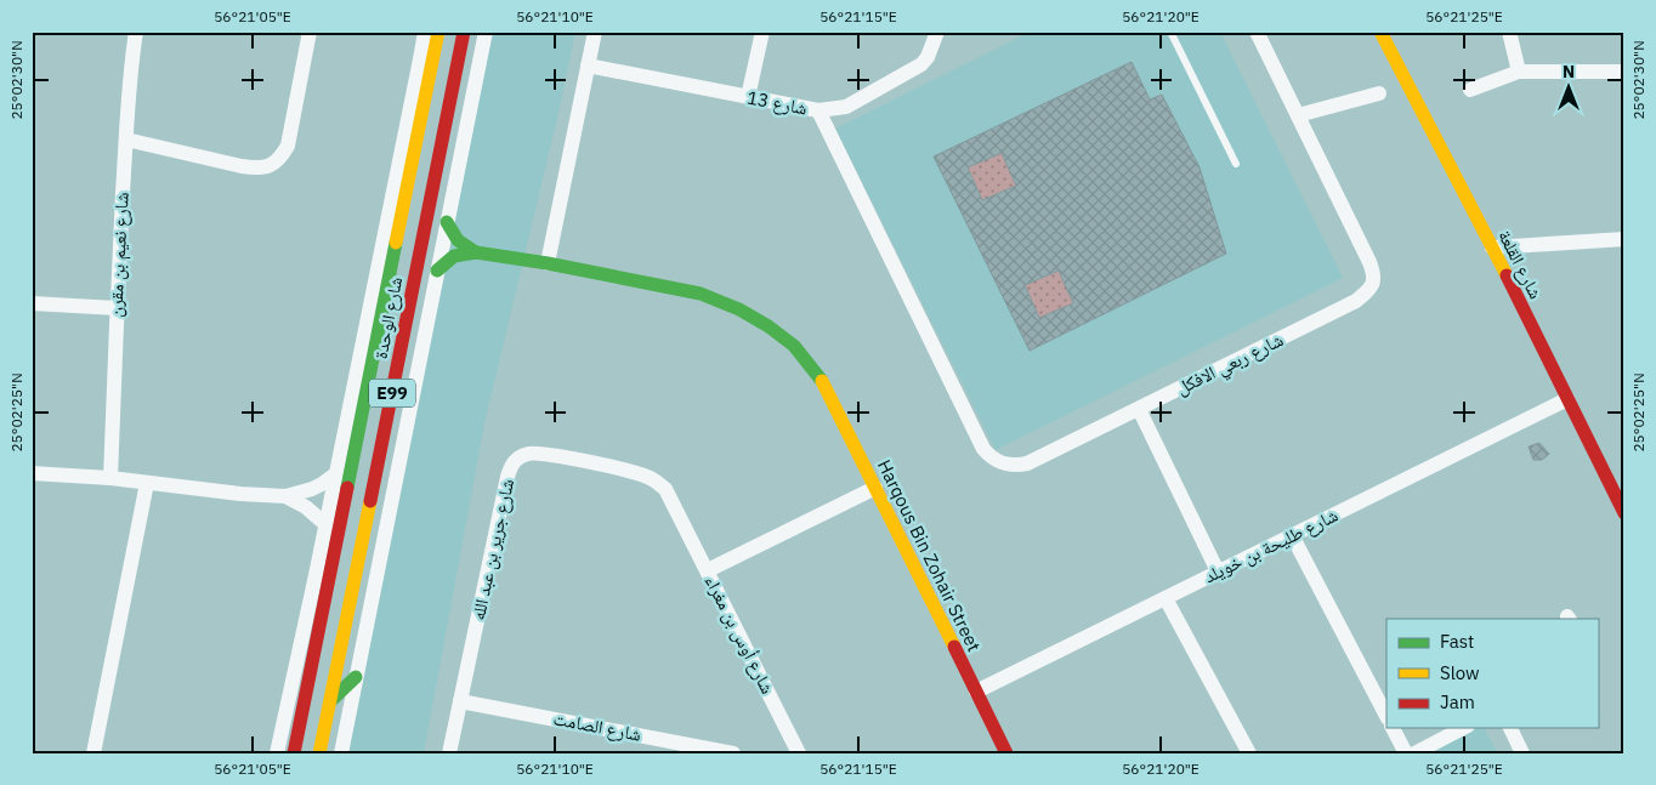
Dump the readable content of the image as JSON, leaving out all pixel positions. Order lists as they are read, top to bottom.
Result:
{
  "streets": {
    "main road": [
      "شارع القلعة",
      "شارع الوحدة",
      "E99",
      "Harqous Bin Zohair Street"
    ],
    "street": [
      "شارع 13",
      "شارع نعيم بن مقرن",
      "شارع ربعي الافكل",
      "شارع طليحة بن خويلد",
      "شارع جرير بن عبد الله",
      "شارع أوس بن مغراء",
      "شارع الصامت"
    ]
  },
  "crossings": [
    ["شارع 13", "شارع ربعي الافكل"],
    ["شارع القلعة", "شارع طليحة بن خويلد"],
    ["شارع طليحة بن خويلد", "Harqous Bin Zohair Street"],
    ["شارع جرير بن عبد الله", "شارع أوس بن مغراء"],
    ["شارع جرير بن عبد الله", "شارع الصامت"]
  ],
  "legend": ["Fast", "Slow", "Jam"],
  "north": "top",
  "coordinates": [
    "56°21'05\"E",
    "56°21'10\"E",
    "56°21'15\"E",
    "56°21'20\"E",
    "56°21'25\"E",
    "25°02'30\"N",
    "25°02'25\"N"
  ]
}
